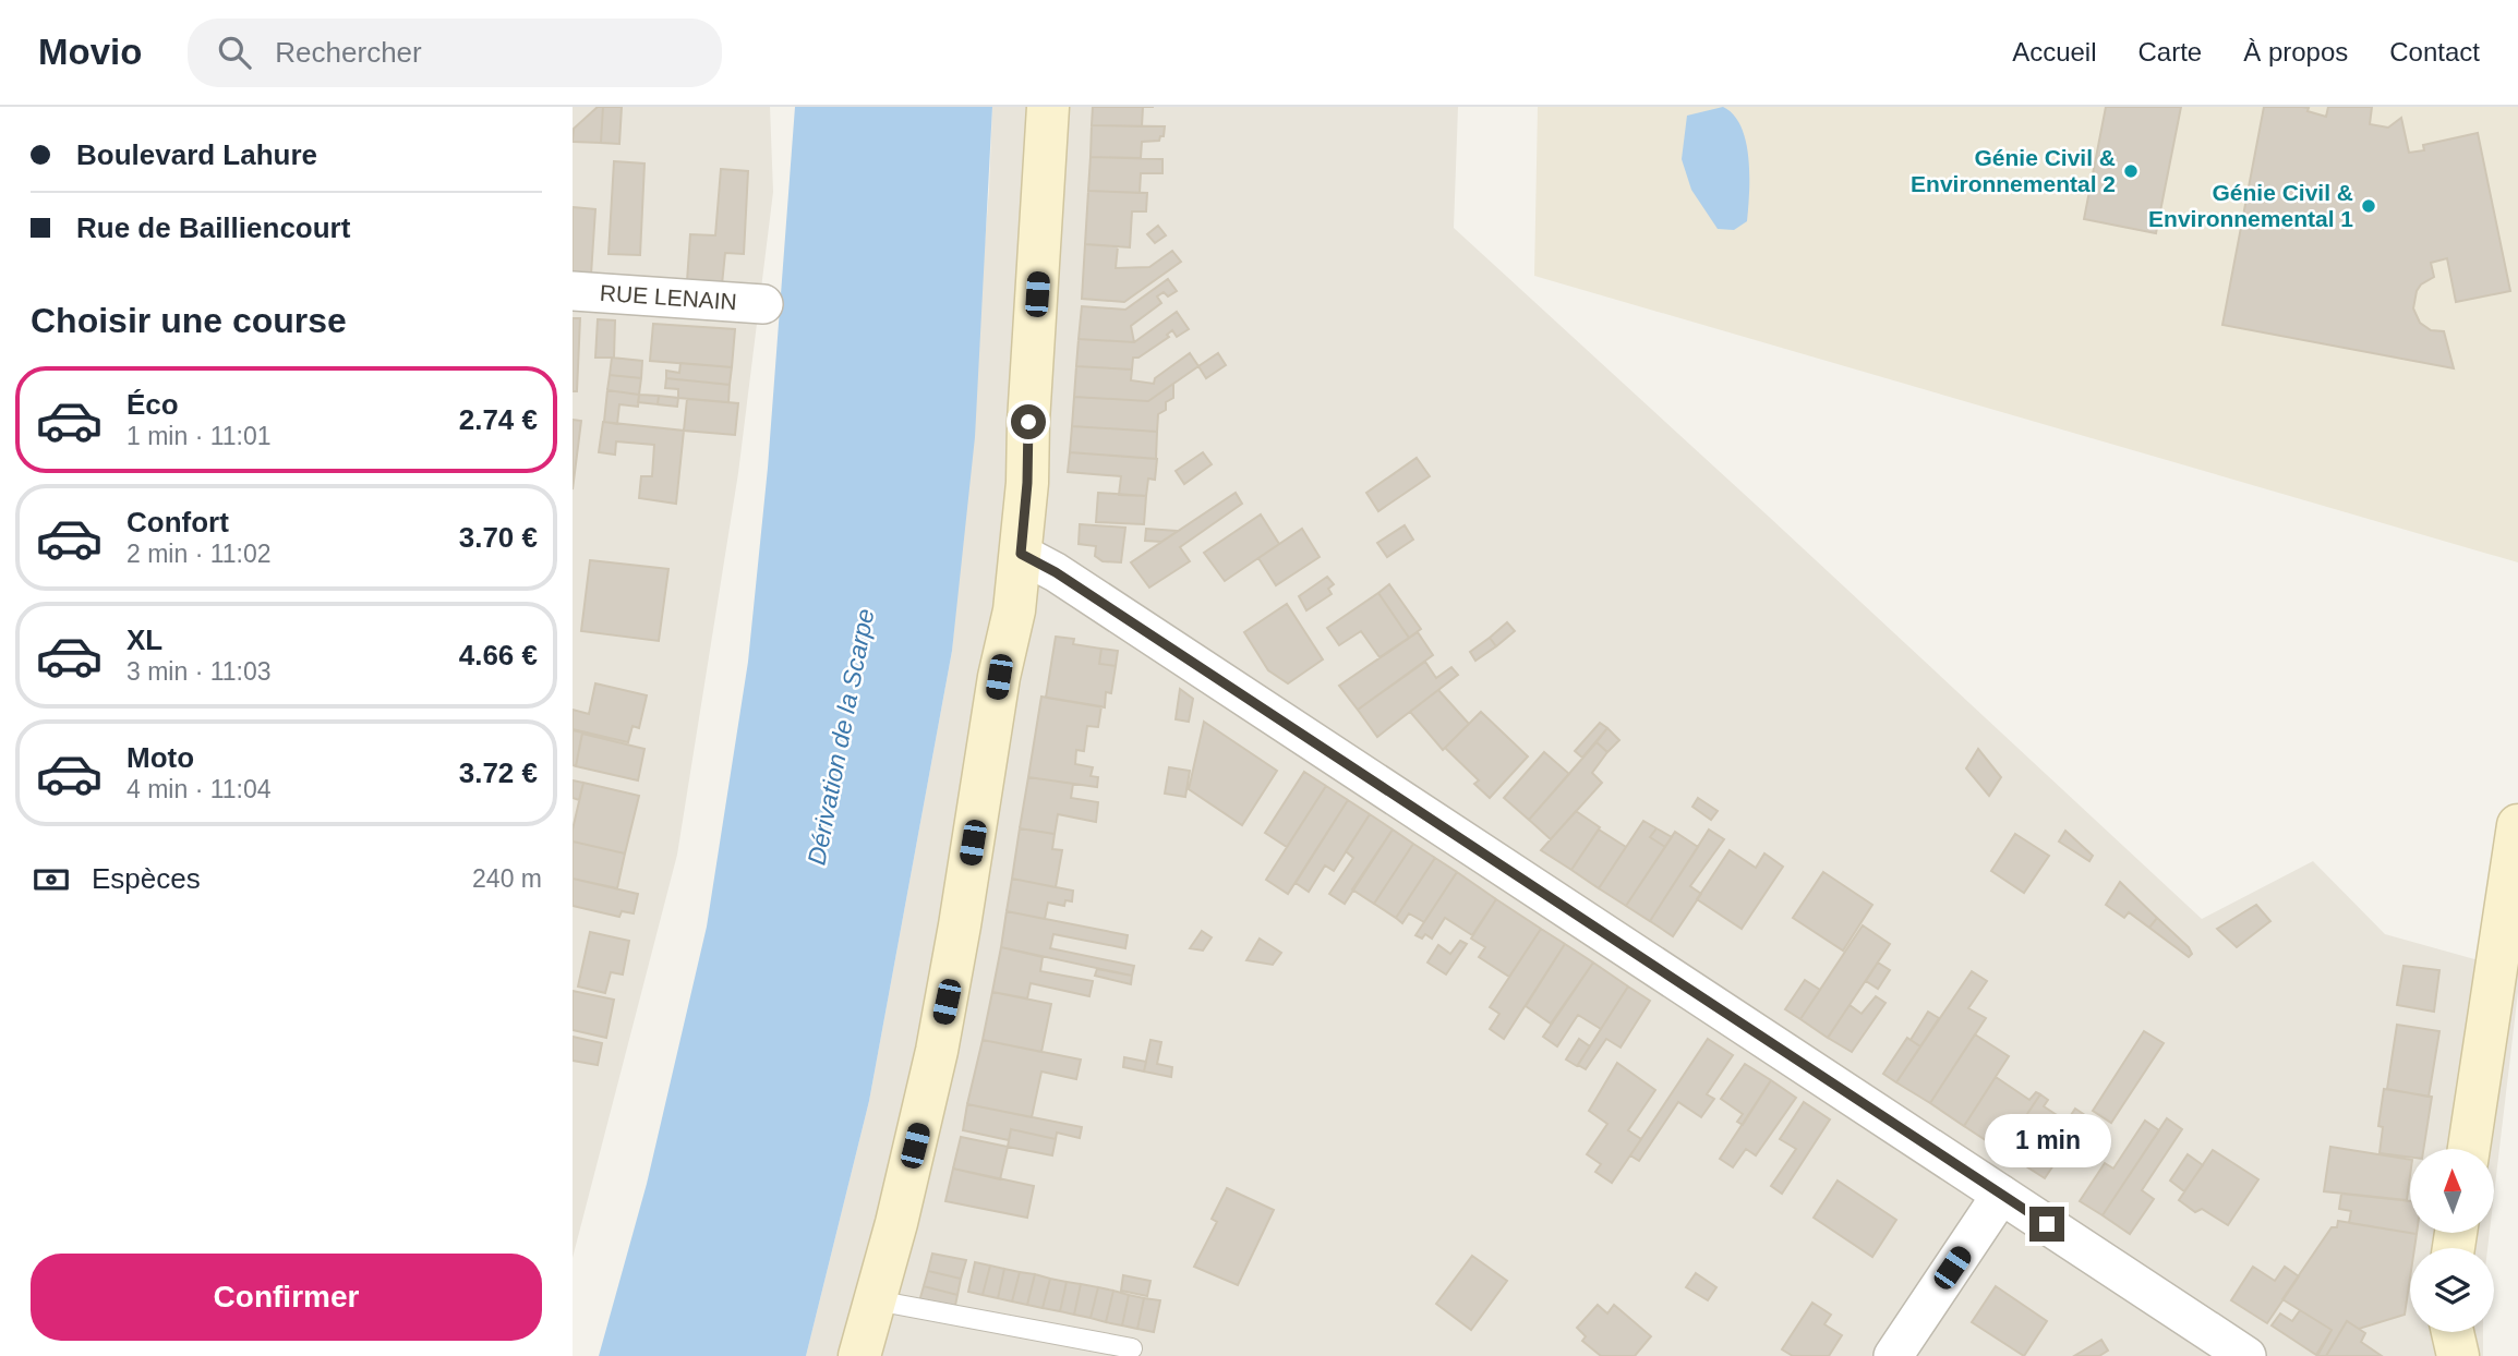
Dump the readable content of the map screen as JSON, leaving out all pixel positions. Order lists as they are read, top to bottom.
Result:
{
  "streets": {
    "street": ["RUE LENAIN"]
  },
  "water": ["Dérivation de la Scarpe"],
  "places": ["Génie Civil & Environnemental 2", "Génie Civil & Environnemental 1"],
  "north": "top",
  "page": {
    "header": "Movio",
    "search": "Rechercher",
    "nav": [
      "Accueil",
      "Carte",
      "À propos",
      "Contact"
    ],
    "banner": ["Boulevard Lahure", "Rue de Bailliencourt"],
    "heading": "Choisir une course",
    "list": [
      {
        "name": "Éco",
        "note": "1 min · 11:01",
        "value": "2.74 €"
      },
      {
        "name": "Confort",
        "note": "2 min · 11:02",
        "value": "3.70 €"
      },
      {
        "name": "XL",
        "note": "3 min · 11:03",
        "value": "4.66 €"
      },
      {
        "name": "Moto",
        "note": "4 min · 11:04",
        "value": "3.72 €"
      }
    ],
    "pay": ["Espèces", "240 m"],
    "bubble": "1 min",
    "buttons": "Confirmer"
  }
}
